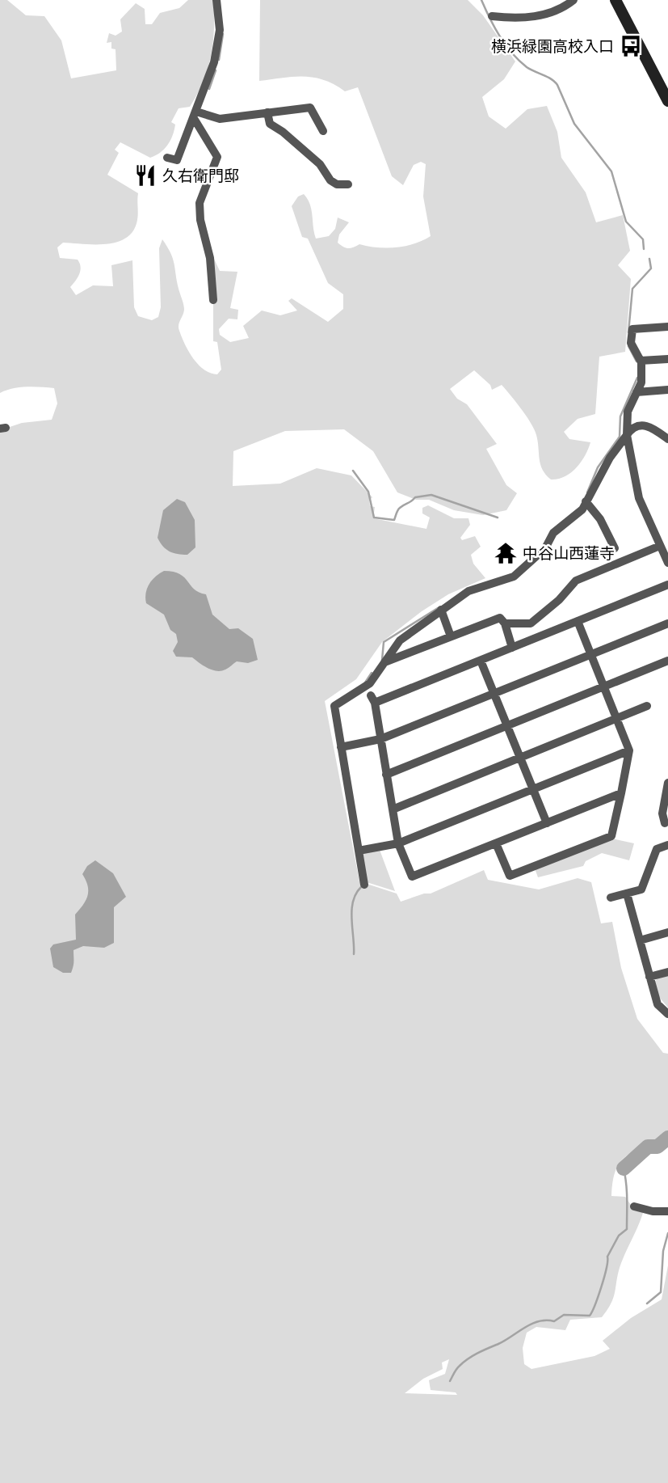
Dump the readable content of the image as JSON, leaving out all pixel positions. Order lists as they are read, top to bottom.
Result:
{
  "places": {
    "bus stop": ["横浜緑園高校入口"],
    "restaurant": ["久右衛門邸"],
    "temple": ["中谷山西蓮寺"]
  }
}
